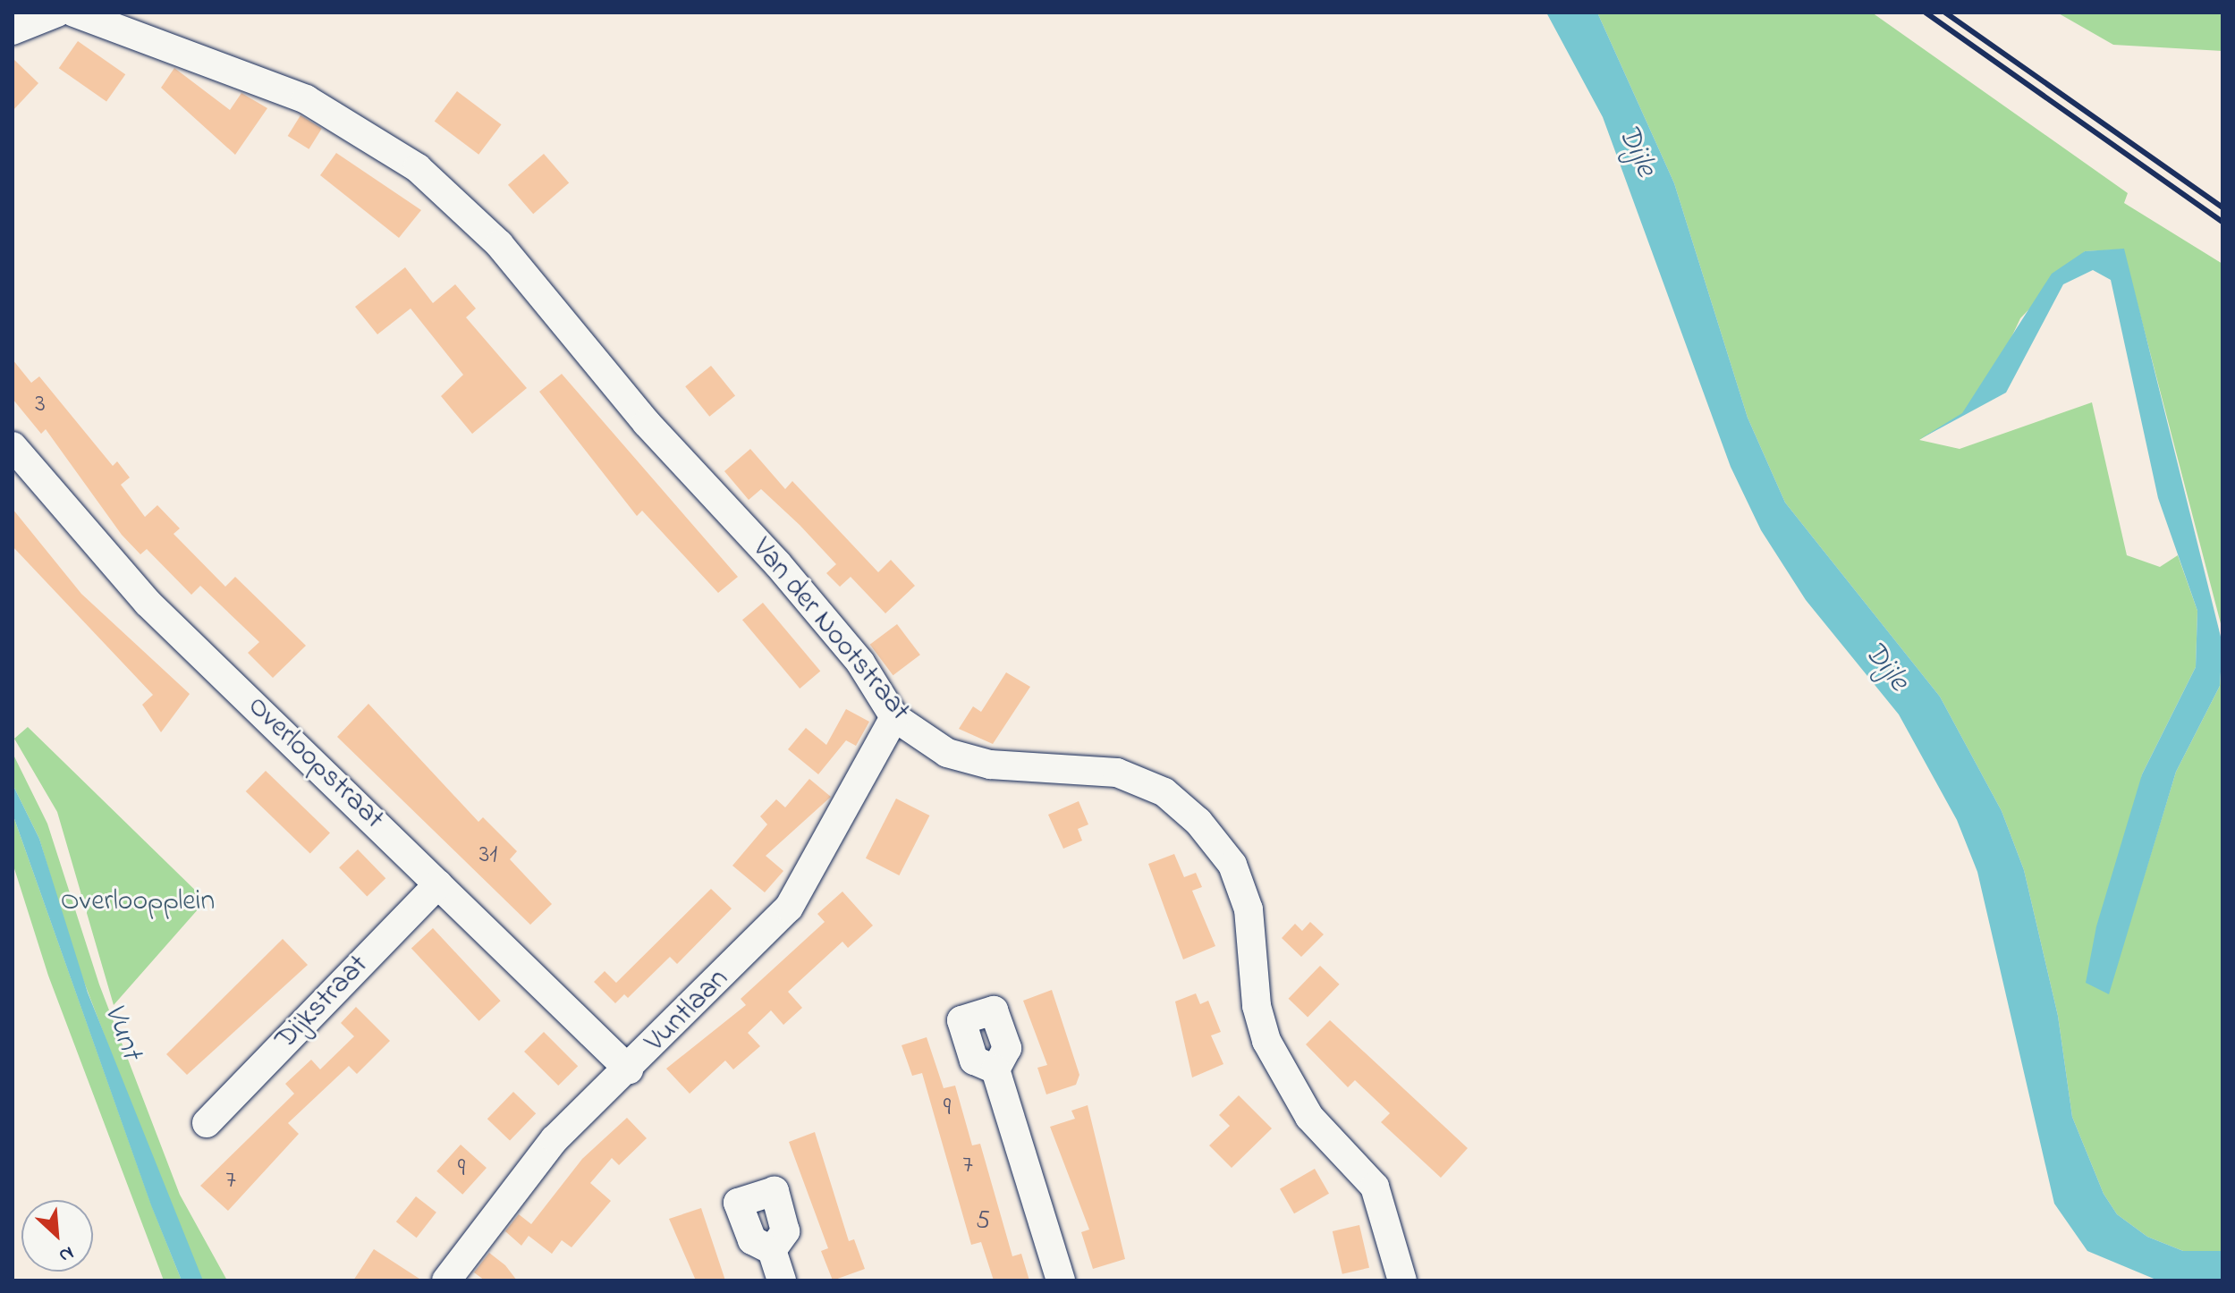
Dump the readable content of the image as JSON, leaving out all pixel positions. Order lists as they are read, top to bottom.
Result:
{
  "streets": {
    "street": [
      "Van der Nootstraat",
      "Overloopstraat",
      "Dijkstraat",
      "Vuntlaan"
    ]
  },
  "crossings": [
    ["Van der Nootstraat", "Vuntlaan"],
    ["Overloopstraat", "Dijkstraat"],
    ["Overloopstraat", "Vuntlaan"]
  ],
  "water": ["Dijle", "Vunt"],
  "parks": ["Overloopplein"],
  "house_numbers": [
    "3",
    "31",
    "9",
    "7",
    "9",
    "7",
    "5"
  ],
  "north": "bottom right"
}
